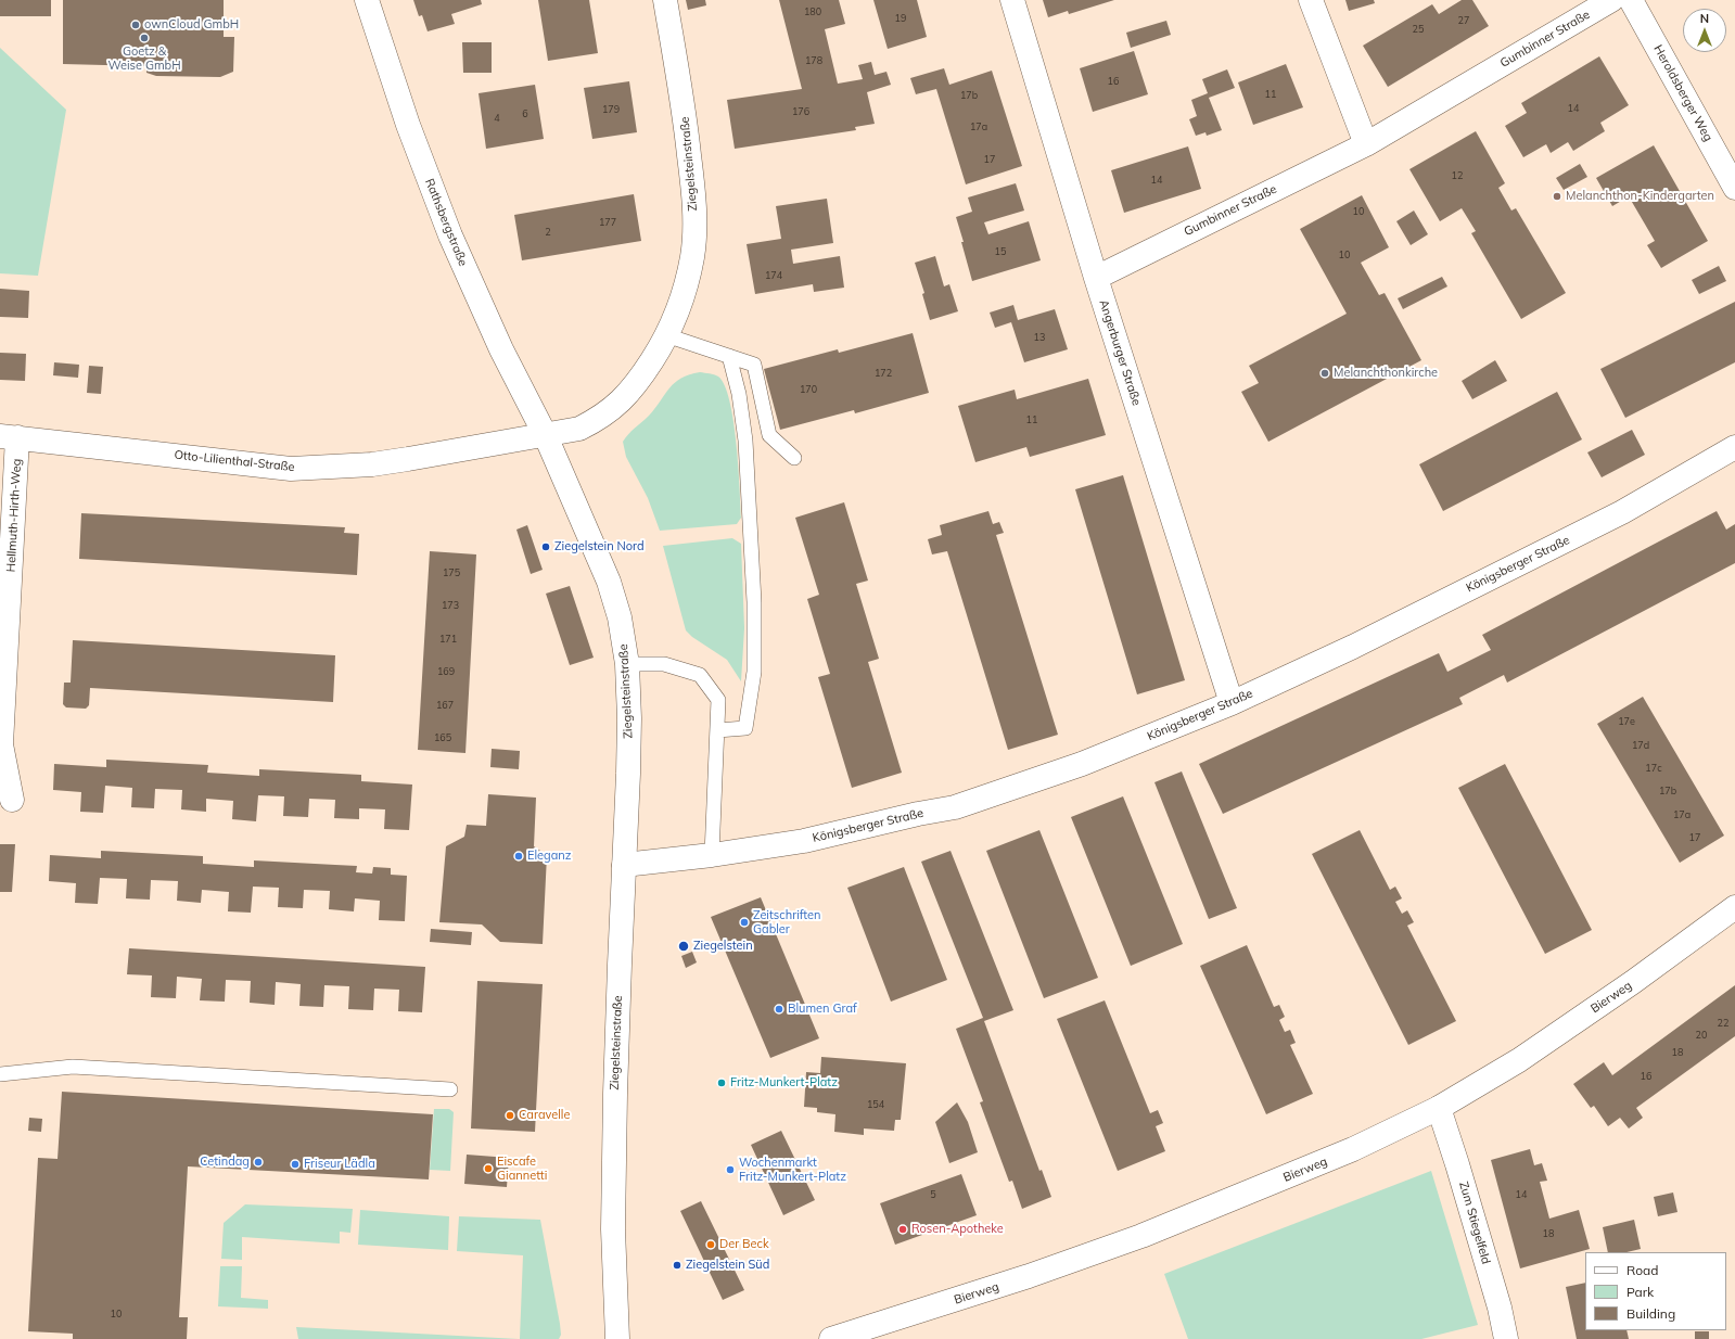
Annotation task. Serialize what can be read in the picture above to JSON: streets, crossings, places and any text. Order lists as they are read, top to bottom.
{
  "streets": {
    "street": [
      "Gumbinner Straße",
      "Heroldsberger Weg",
      "Ziegelsteinstraße",
      "Rathsbergstraße",
      "Angerburger Straße",
      "Otto-Lilienthal-Straße",
      "Hellmuth-Hirth-Weg",
      "Königsberger Straße",
      "Bierweg",
      "Zum Stiegelfeld"
    ]
  },
  "crossings": [
    ["Gumbinner Straße", "Angerburger Straße"],
    ["Ziegelsteinstraße", "Rathsbergstraße"],
    ["Ziegelsteinstraße", "Otto-Lilienthal-Straße"],
    ["Ziegelsteinstraße", "Königsberger Straße"],
    ["Rathsbergstraße", "Otto-Lilienthal-Straße"],
    ["Angerburger Straße", "Königsberger Straße"],
    ["Otto-Lilienthal-Straße", "Hellmuth-Hirth-Weg"],
    ["Bierweg", "Zum Stiegelfeld"]
  ],
  "places": [
    "ownCloud GmbH",
    "Goetz & Weise GmbH",
    "Melanchthon-Kindergarten",
    "Melanchthonkirche",
    "Ziegelstein Nord",
    "Eleganz",
    "Zeitschriften Gabler",
    "Ziegelstein",
    "Blumen Graf",
    "Fritz-Munkert-Platz",
    "Caravelle",
    "Cetindag",
    "Friseur Lädla",
    "Eiscafe Giannetti",
    "Wochenmarkt Fritz-Munkert-Platz",
    "Rosen-Apotheke",
    "Der Beck",
    "Ziegelstein Süd"
  ],
  "house_numbers": [
    "180",
    "19",
    "27",
    "25",
    "178",
    "16",
    "11",
    "17b",
    "14",
    "179",
    "176",
    "6",
    "4",
    "17a",
    "17",
    "12",
    "14",
    "10",
    "177",
    "2",
    "15",
    "10",
    "174",
    "13",
    "172",
    "170",
    "11",
    "175",
    "173",
    "171",
    "169",
    "167",
    "17e",
    "165",
    "17d",
    "17c",
    "17b",
    "17a",
    "17",
    "22",
    "20",
    "18",
    "16",
    "154",
    "5",
    "14",
    "18",
    "10"
  ],
  "legend": ["Road", "Park", "Building"],
  "north": "top"
}
